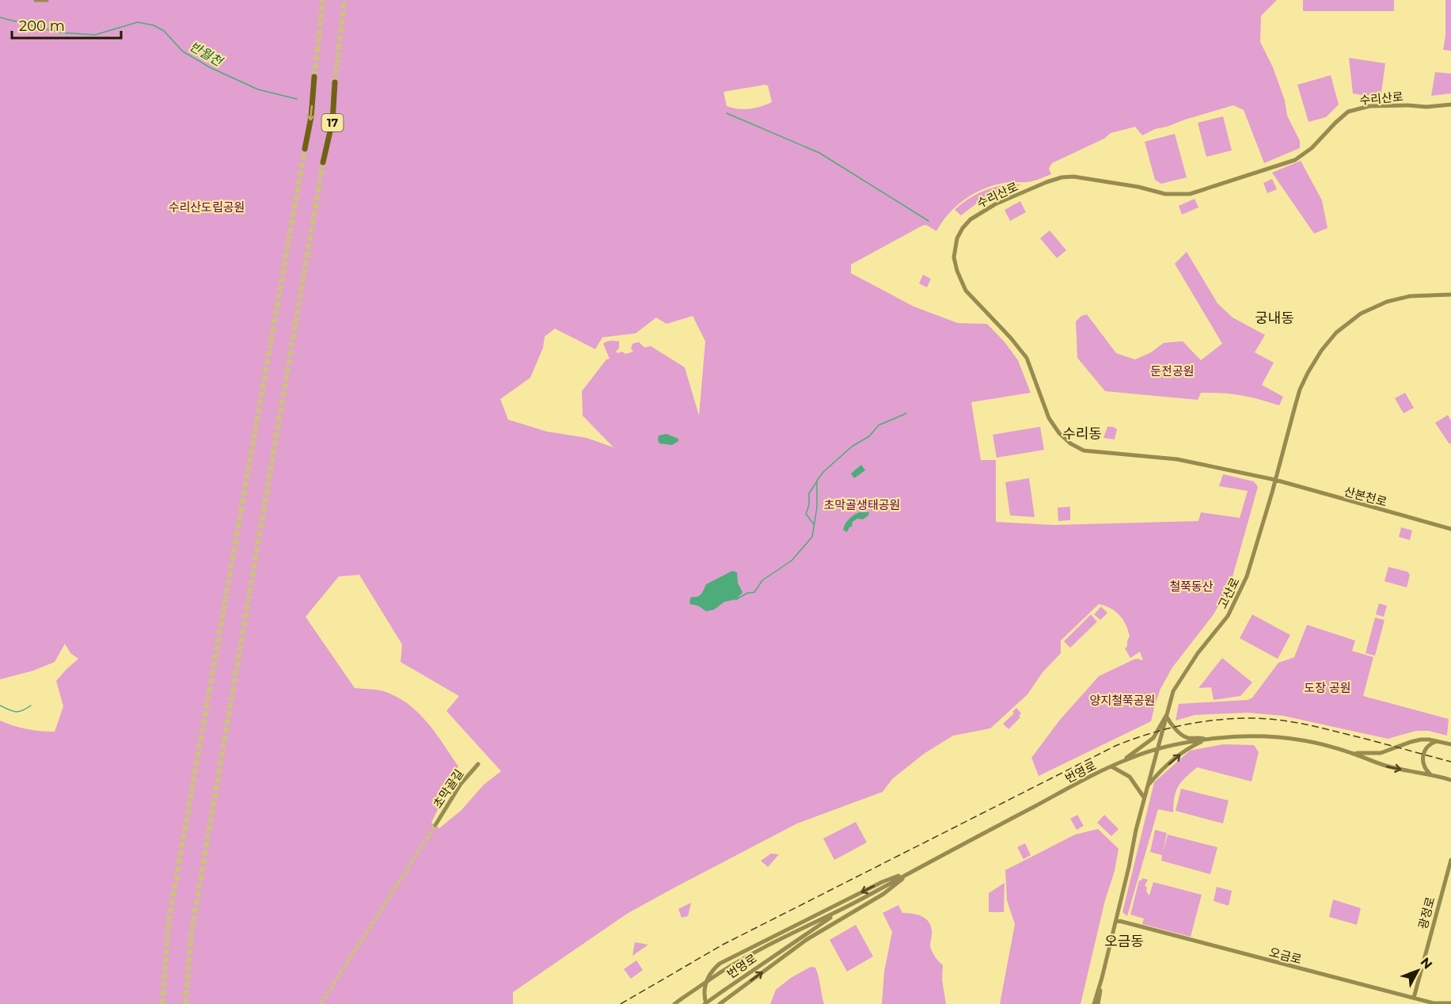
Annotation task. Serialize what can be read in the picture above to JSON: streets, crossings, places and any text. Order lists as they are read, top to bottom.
{
  "streets": {
    "highway": ["17"],
    "street": [
      "수리산로",
      "산본천로",
      "고산로",
      "번영로",
      "초막골길",
      "광정로",
      "오금로"
    ]
  },
  "crossings": [
    ["수리산로", "산본천로"],
    ["수리산로", "고산로"],
    ["산본천로", "고산로"],
    ["고산로", "번영로"],
    ["고산로", "오금로"],
    ["광정로", "오금로"]
  ],
  "districts": ["궁내동", "수리동", "오금동"],
  "water": ["반월천"],
  "parks": [
    "수리산도립공원",
    "둔전공원",
    "초막골생태공원",
    "철쭉동산",
    "도장 공원",
    "양지철쭉공원"
  ],
  "scale_bar": "200 m",
  "north": "top right"
}
